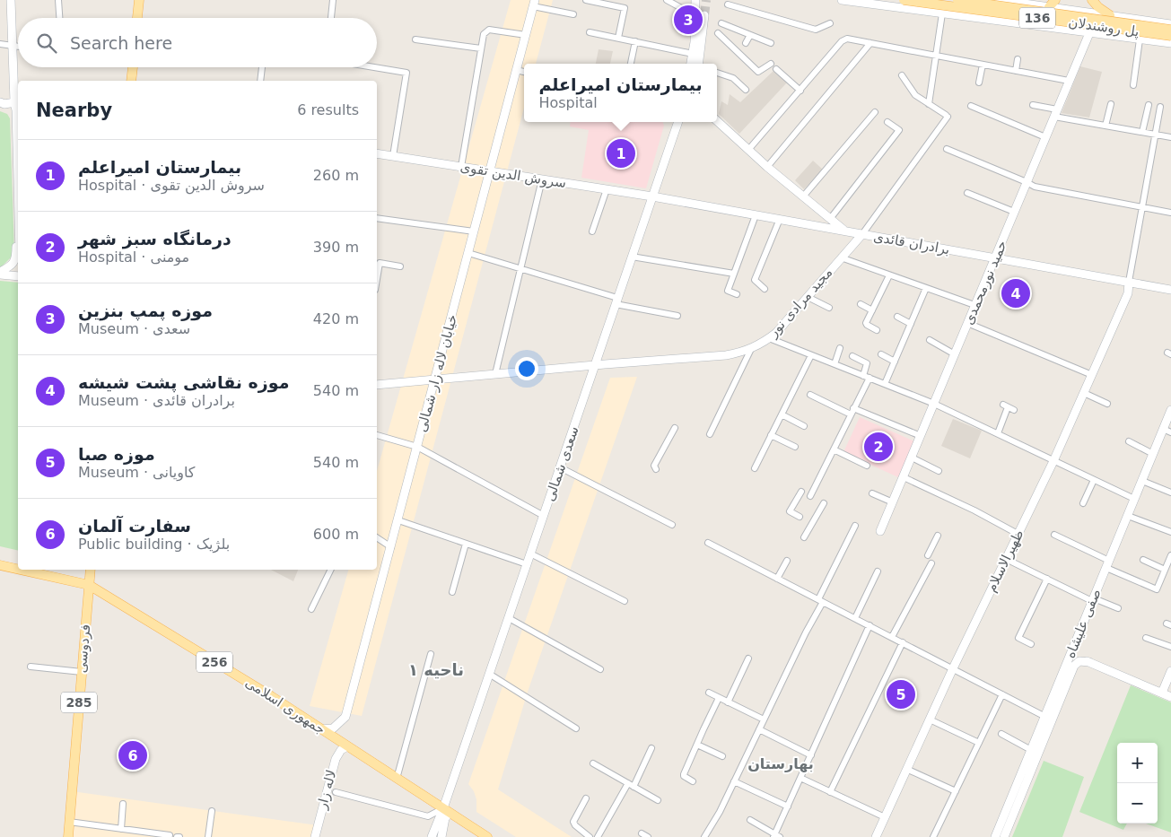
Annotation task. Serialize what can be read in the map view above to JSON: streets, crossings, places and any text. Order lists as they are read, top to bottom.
{
  "streets": {
    "main road": [
      "136",
      "پل روشندلان",
      "سروش الدین تقوی",
      "برادران قائدی",
      "حمید نورمحمدی",
      "مجید مرادی نور",
      "خیابان لاله زار شمالی",
      "سعدی شمالی",
      "ظهیرالاسلام",
      "صفی علیشاه",
      "فردوسی",
      "256",
      "285",
      "جمهوری اسلامی",
      "لاله زار"
    ]
  },
  "crossings": [
    ["سروش الدین تقوی", "برادران قائدی"],
    ["سروش الدین تقوی", "خیابان لاله زار شمالی"],
    ["سروش الدین تقوی", "سعدی شمالی"],
    ["برادران قائدی", "حمید نورمحمدی"],
    ["برادران قائدی", "مجید مرادی نور"],
    ["برادران قائدی", "سعدی شمالی"],
    ["برادران قائدی", "ظهیرالاسلام"],
    ["مجید مرادی نور", "خیابان لاله زار شمالی"],
    ["مجید مرادی نور", "سعدی شمالی"],
    ["خیابان لاله زار شمالی", "جمهوری اسلامی"],
    ["سعدی شمالی", "جمهوری اسلامی"],
    ["فردوسی", "جمهوری اسلامی"],
    ["جمهوری اسلامی", "لاله زار"]
  ],
  "districts": ["ناحیه ۱", "بهارستان"],
  "page": {
    "pins": [
      "3",
      "1",
      "4",
      "2",
      "5",
      "6"
    ],
    "search": "Search here",
    "popup": ["بیمارستان امیراعلم", "Hospital"],
    "heading": ["Nearby", "6 results"],
    "list": [
      {
        "mark": "1",
        "name": "بیمارستان امیراعلم",
        "note": "Hospital · سروش الدین تقوی",
        "value": "260 m"
      },
      {
        "mark": "2",
        "name": "درمانگاه سبز شهر",
        "note": "Hospital · مومنی",
        "value": "390 m"
      },
      {
        "mark": "3",
        "name": "موزه پمپ بنزین",
        "note": "Museum · سعدی",
        "value": "420 m"
      },
      {
        "mark": "4",
        "name": "موزه نقاشی پشت شیشه",
        "note": "Museum · برادران قائدی",
        "value": "540 m"
      },
      {
        "mark": "5",
        "name": "موزه صبا",
        "note": "Museum · کاویانی",
        "value": "540 m"
      },
      {
        "mark": "6",
        "name": "سفارت آلمان",
        "note": "Public building · بلژیک",
        "value": "600 m"
      }
    ],
    "map_buttons": ["+", "−"]
  }
}
